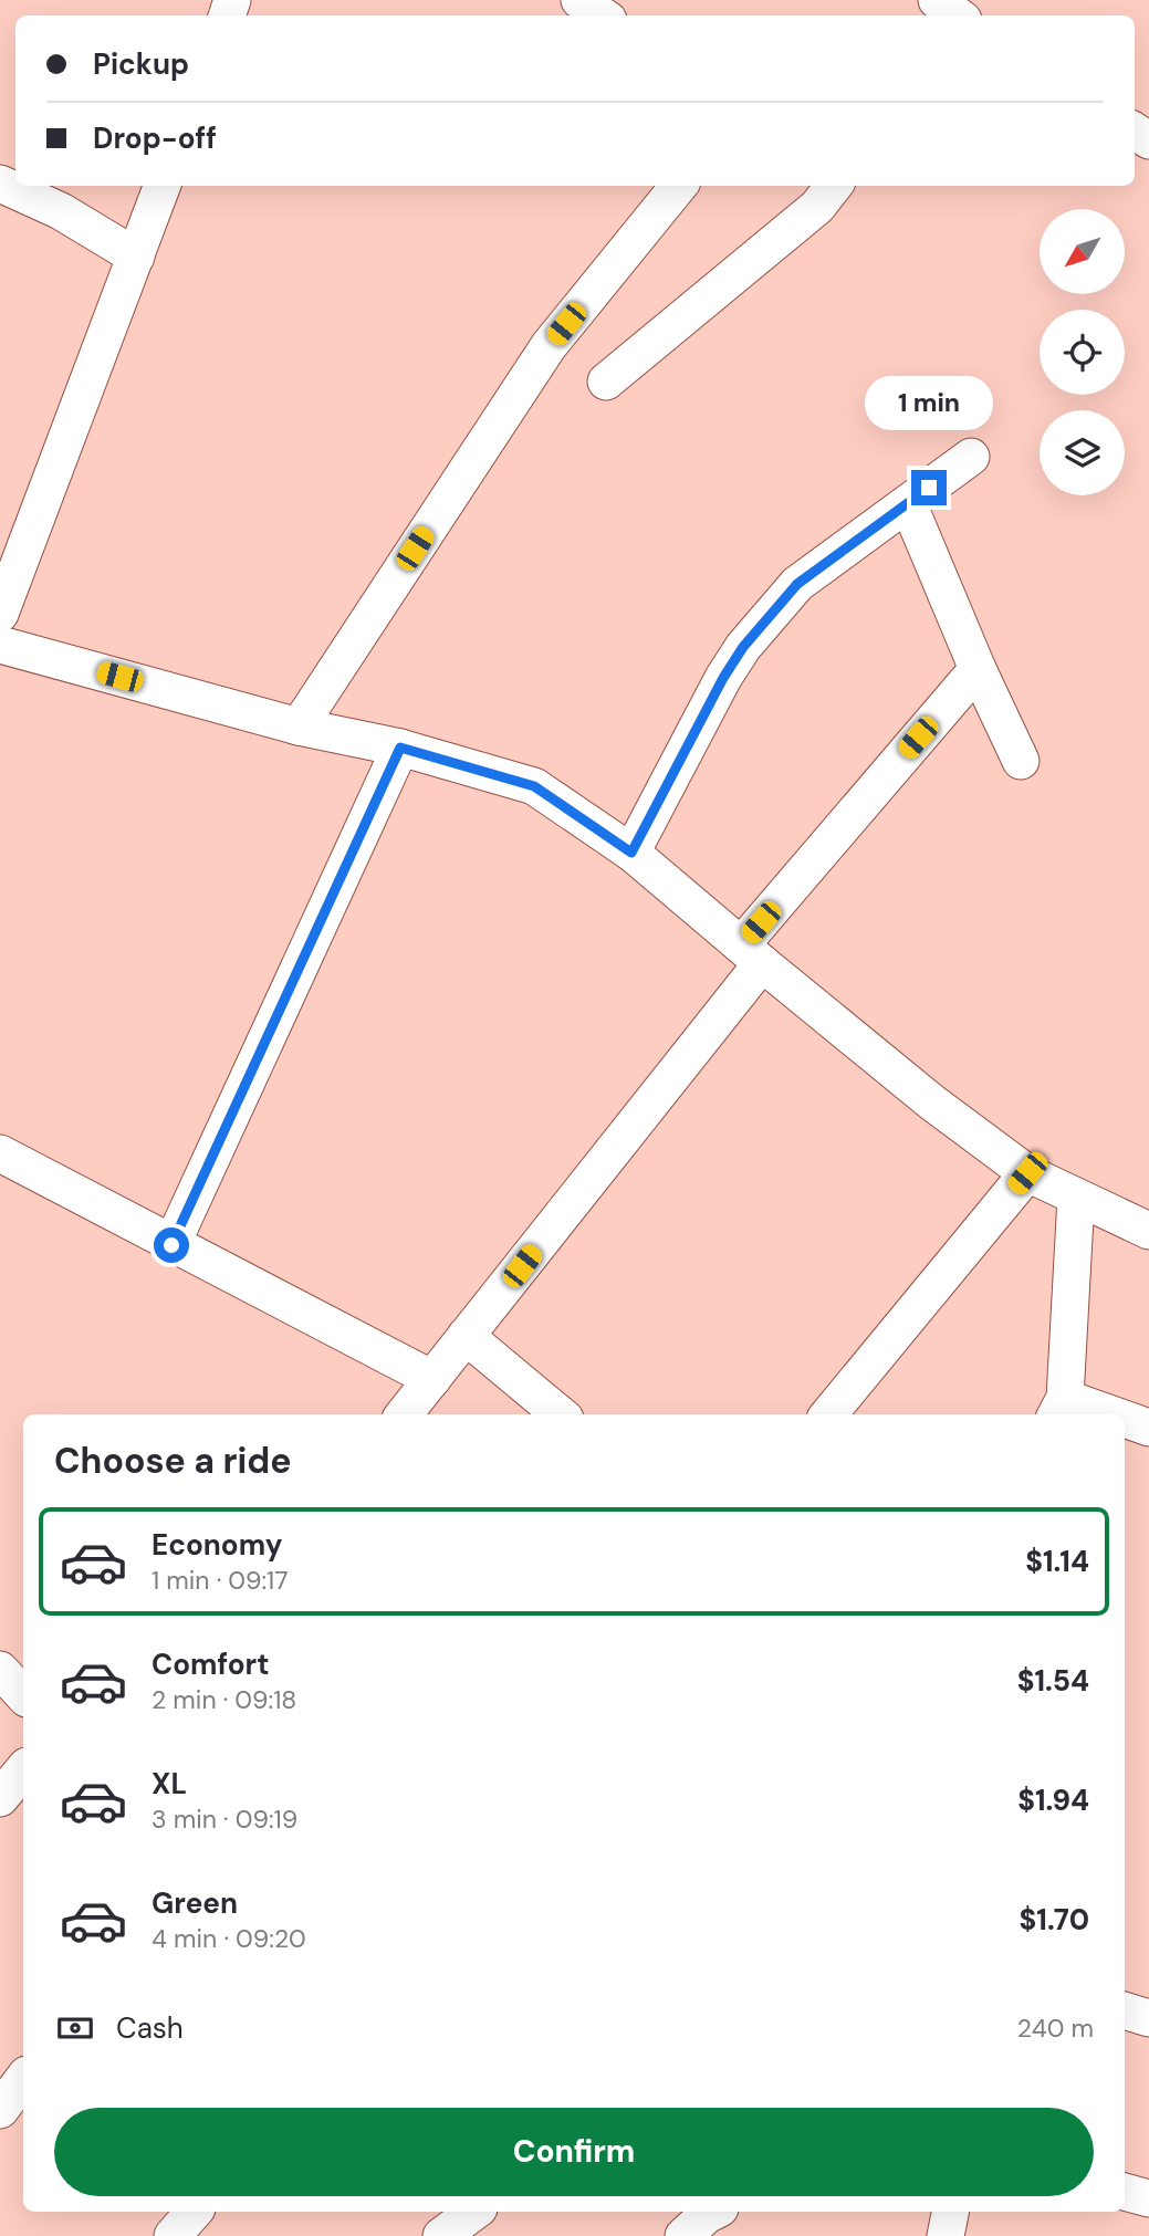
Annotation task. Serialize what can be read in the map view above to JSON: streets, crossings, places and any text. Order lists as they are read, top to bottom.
{
  "north": "bottom left",
  "page": {
    "banner": ["Pickup", "Drop-off"],
    "bubble": "1 min",
    "heading": "Choose a ride",
    "list": [
      {
        "name": "Economy",
        "note": "1 min · 09:17",
        "value": "$1.14"
      },
      {
        "name": "Comfort",
        "note": "2 min · 09:18",
        "value": "$1.54"
      },
      {
        "name": "XL",
        "note": "3 min · 09:19",
        "value": "$1.94"
      },
      {
        "name": "Green",
        "note": "4 min · 09:20",
        "value": "$1.70"
      }
    ],
    "pay": ["Cash", "240 m"],
    "buttons": "Confirm"
  }
}
